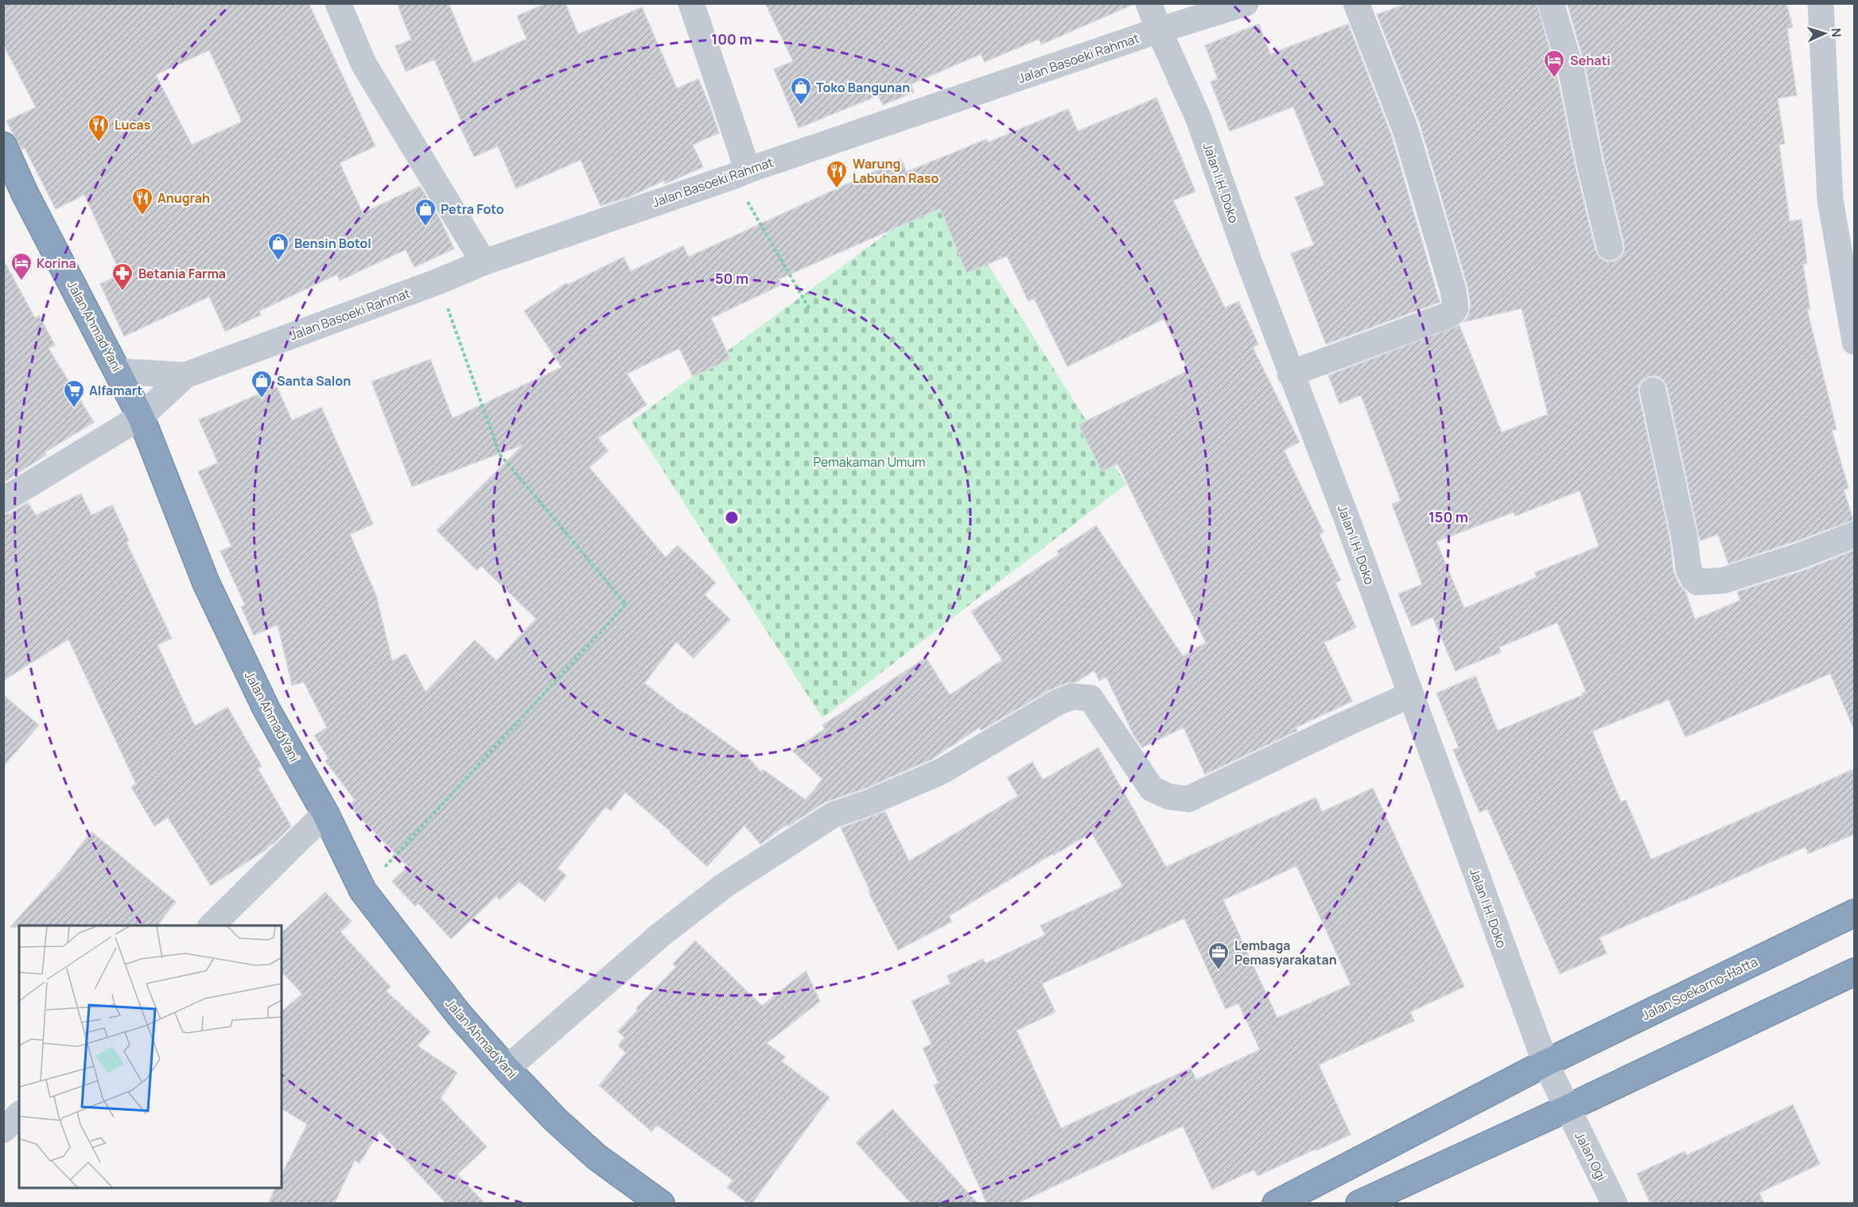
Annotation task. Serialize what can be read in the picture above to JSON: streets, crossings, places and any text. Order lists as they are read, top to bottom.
{
  "streets": {
    "highway": ["Jalan Ahmad Yani", "Jalan Soekarno-Hatta"],
    "street": ["Jalan Basoeki Rahmat", "Jalan I.H. Doko", "Jalan Ogi"]
  },
  "crossings": [
    ["Jalan Basoeki Rahmat", "Jalan I.H. Doko"],
    ["Jalan I.H. Doko", "Jalan Soekarno-Hatta"]
  ],
  "parks": ["Pemakaman Umum"],
  "places": {
    "hotel": ["Sehati", "Korina"],
    "shop": [
      "Toko Bangunan",
      "Petra Foto",
      "Bensin Botol",
      "Santa Salon"
    ],
    "restaurant": ["Lucas", "Warung Labuhan Raso", "Anugrah"],
    "pharmacy": ["Betania Farma"],
    "supermarket": ["Alfamart"],
    "office": ["Lembaga Pemasyarakatan"]
  },
  "north": "right",
  "rings": ["100 m", "50 m", "150 m"]
}
